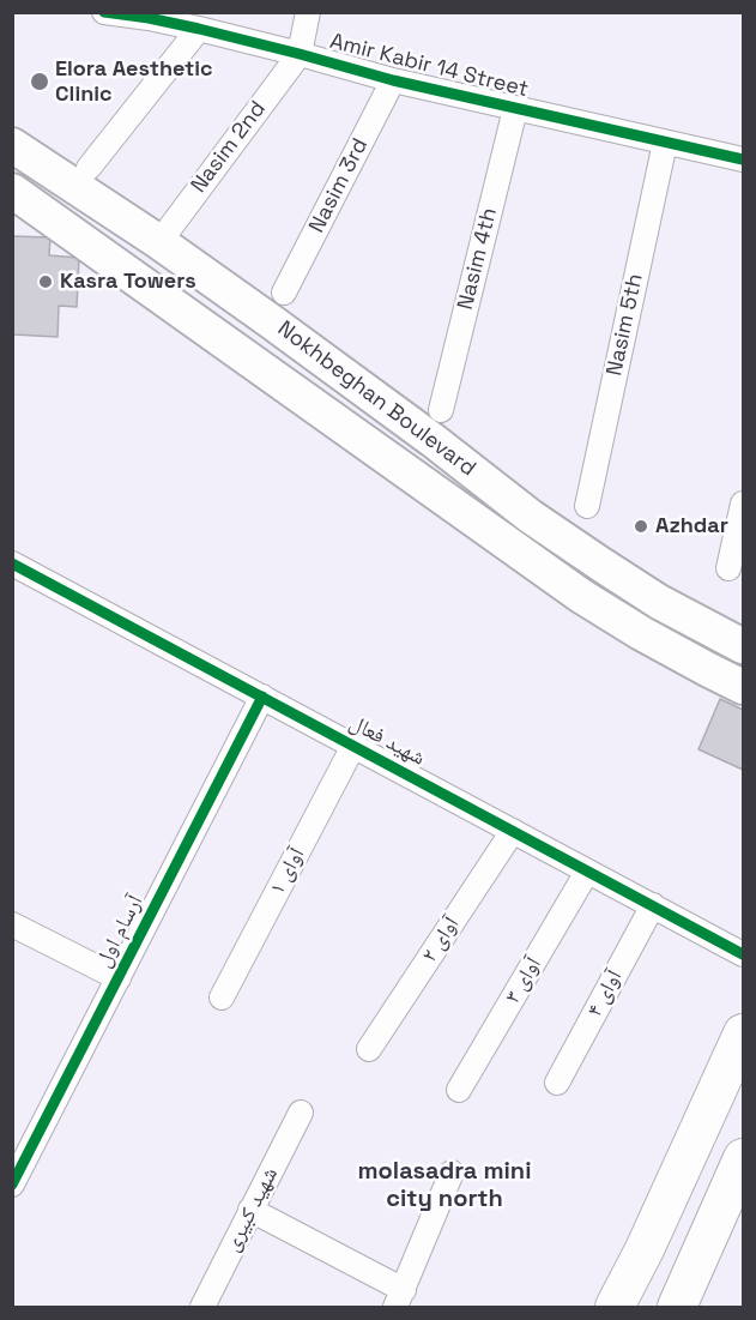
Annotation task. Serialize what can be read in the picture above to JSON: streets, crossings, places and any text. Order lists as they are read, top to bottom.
{
  "streets": {
    "main road": ["Nokhbeghan Boulevard"],
    "street": [
      "Amir Kabir 14 Street",
      "Nasim 2nd",
      "Nasim 3rd",
      "Nasim 4th",
      "Nasim 5th",
      "شهید فعال",
      "آوای ۱",
      "آرسام اول",
      "آوای ۲",
      "آوای ۳",
      "آوای ۴",
      "شهید کبیری"
    ]
  },
  "crossings": [
    ["Amir Kabir 14 Street", "Nasim 2nd"],
    ["Amir Kabir 14 Street", "Nasim 3rd"],
    ["Amir Kabir 14 Street", "Nasim 4th"],
    ["Amir Kabir 14 Street", "Nasim 5th"],
    ["Nasim 2nd", "Nokhbeghan Boulevard"],
    ["شهید فعال", "آوای ۱"],
    ["شهید فعال", "آرسام اول"],
    ["شهید فعال", "آوای ۲"],
    ["شهید فعال", "آوای ۳"],
    ["شهید فعال", "آوای ۴"]
  ],
  "districts": ["molasadra mini city north"],
  "places": ["Elora Aesthetic Clinic", "Kasra Towers", "Azhdar"]
}
